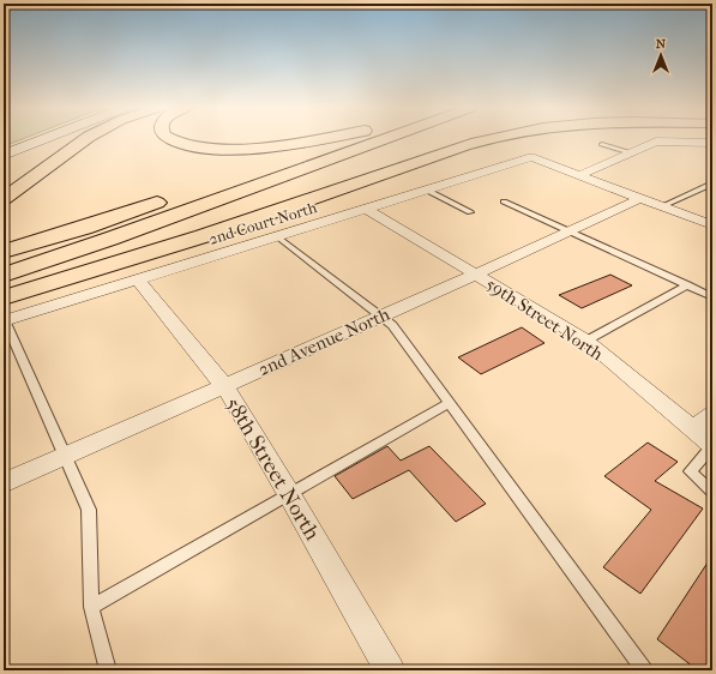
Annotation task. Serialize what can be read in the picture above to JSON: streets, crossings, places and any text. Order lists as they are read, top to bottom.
{
  "streets": {
    "street": [
      "2nd Court North",
      "59th Street North",
      "2nd Avenue North",
      "58th Street North"
    ]
  },
  "crossings": [
    ["2nd Court North", "59th Street North"],
    ["2nd Court North", "58th Street North"],
    ["59th Street North", "2nd Avenue North"],
    ["2nd Avenue North", "58th Street North"]
  ],
  "north": "top"
}
